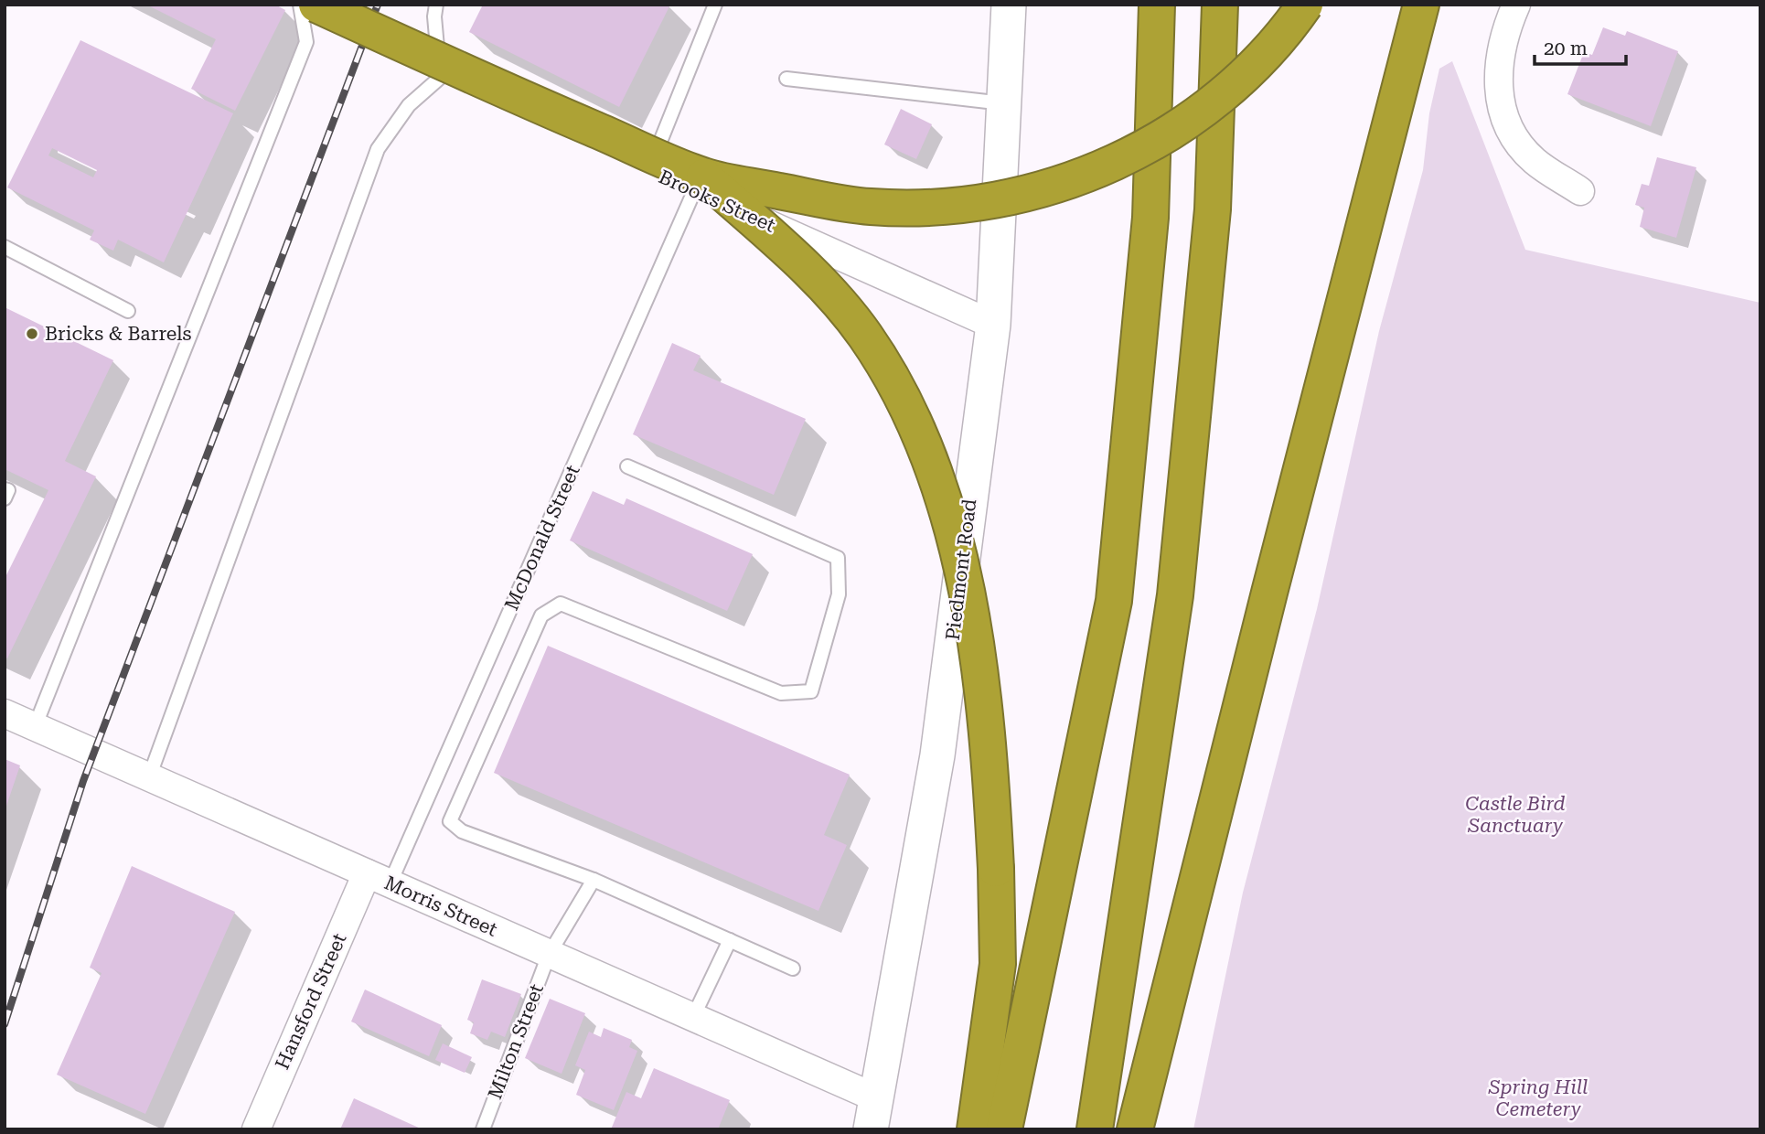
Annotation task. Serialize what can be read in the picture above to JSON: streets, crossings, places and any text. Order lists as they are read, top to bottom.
{
  "streets": {
    "street": [
      "Brooks Street",
      "Piedmont Road",
      "Morris Street",
      "Hansford Street"
    ],
    "lane": ["McDonald Street", "Milton Street"]
  },
  "crossings": [
    ["Brooks Street", "McDonald Street"],
    ["Brooks Street", "Piedmont Road"],
    ["McDonald Street", "Morris Street"],
    ["McDonald Street", "Hansford Street"],
    ["Piedmont Road", "Morris Street"],
    ["Morris Street", "Hansford Street"],
    ["Morris Street", "Milton Street"]
  ],
  "parks": ["Castle Bird Sanctuary", "Spring Hill Cemetery"],
  "places": ["Bricks & Barrels"],
  "scale_bar": "20 m"
}
